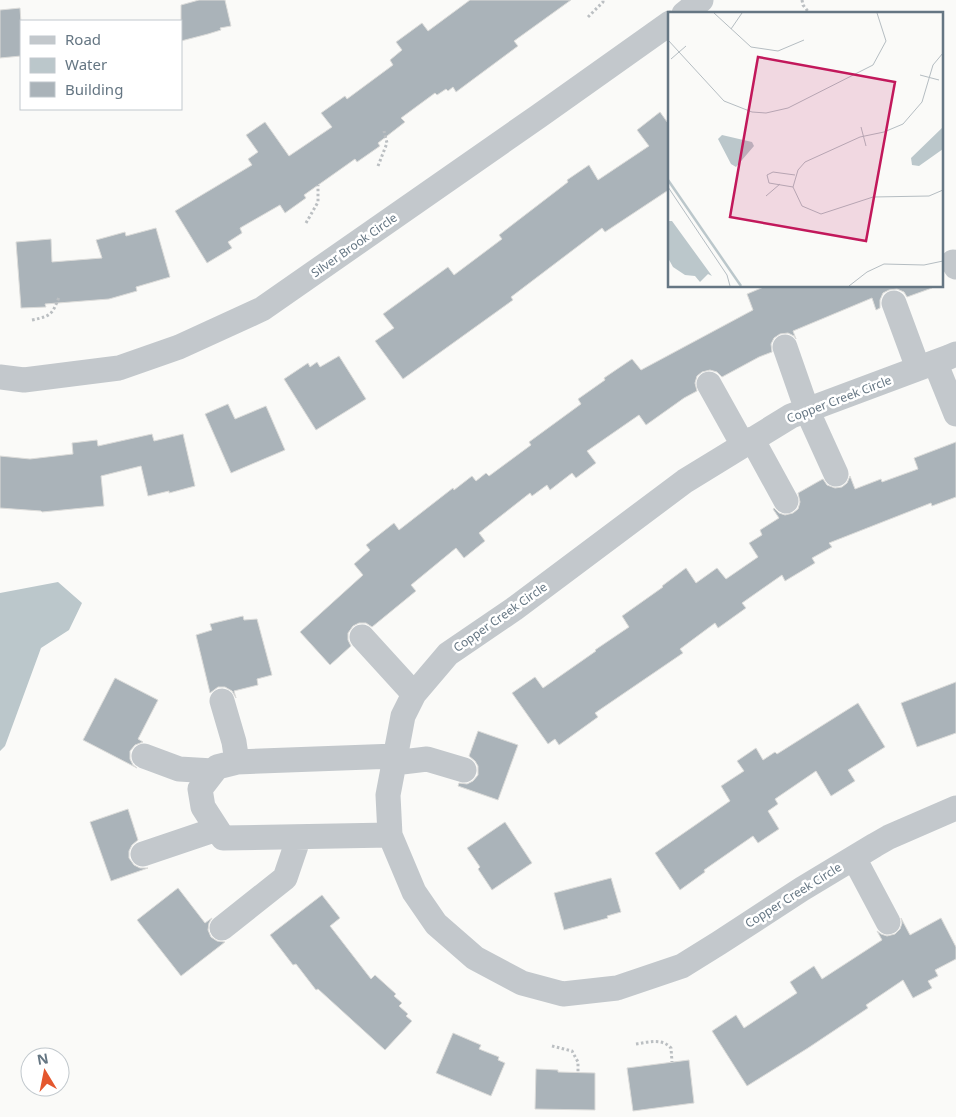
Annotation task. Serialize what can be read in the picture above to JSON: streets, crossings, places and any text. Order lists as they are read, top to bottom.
{
  "streets": {
    "street": ["Silver Brook Circle", "Copper Creek Circle"]
  },
  "legend": ["Road", "Water", "Building"],
  "north": "top"
}
